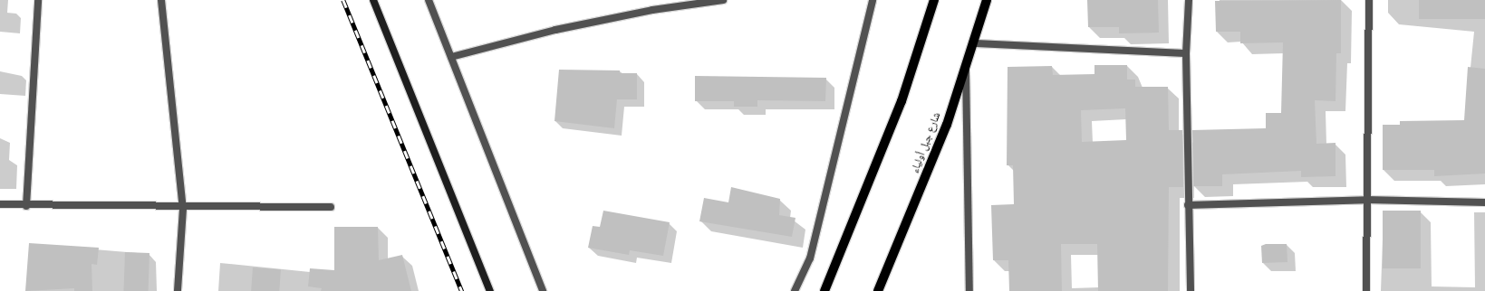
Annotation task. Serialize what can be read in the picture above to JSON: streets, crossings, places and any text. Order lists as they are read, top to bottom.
{
  "streets": {
    "main road": ["شارع جبل أولياء"]
  }
}
